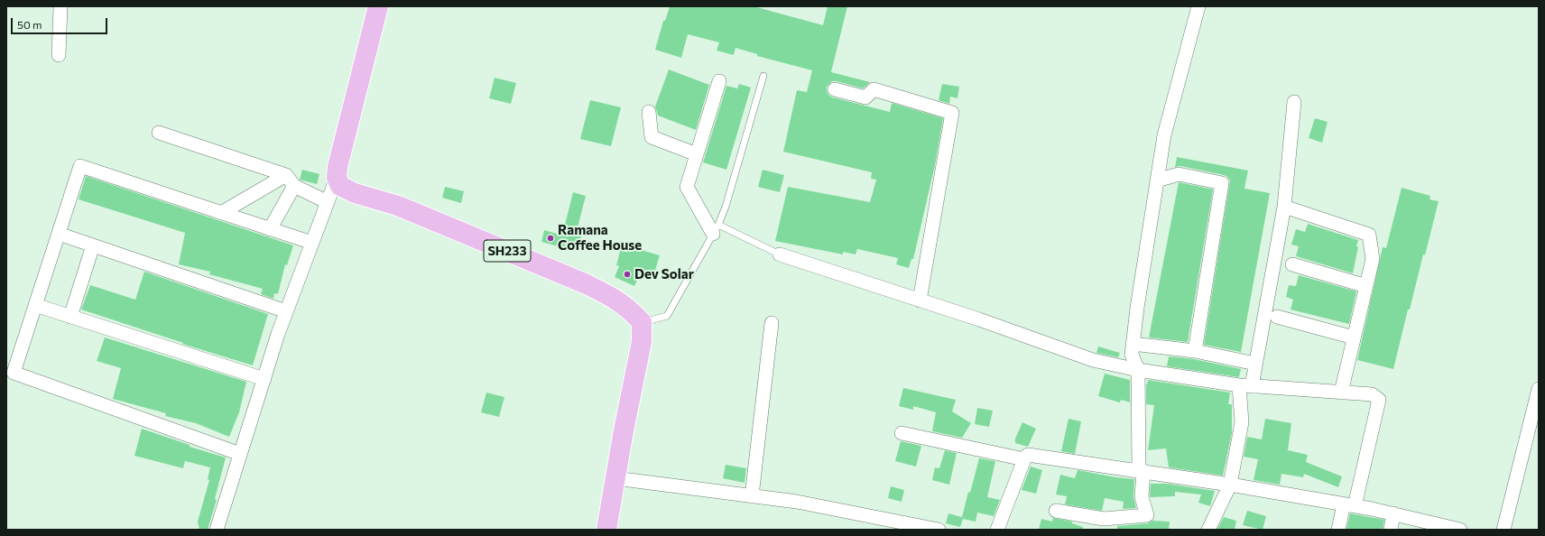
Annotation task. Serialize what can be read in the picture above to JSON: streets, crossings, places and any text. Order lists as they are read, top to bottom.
{
  "streets": {
    "main road": ["SH233"]
  },
  "places": ["Ramana Coffee House", "Dev Solar"],
  "scale_bar": "50 m"
}
